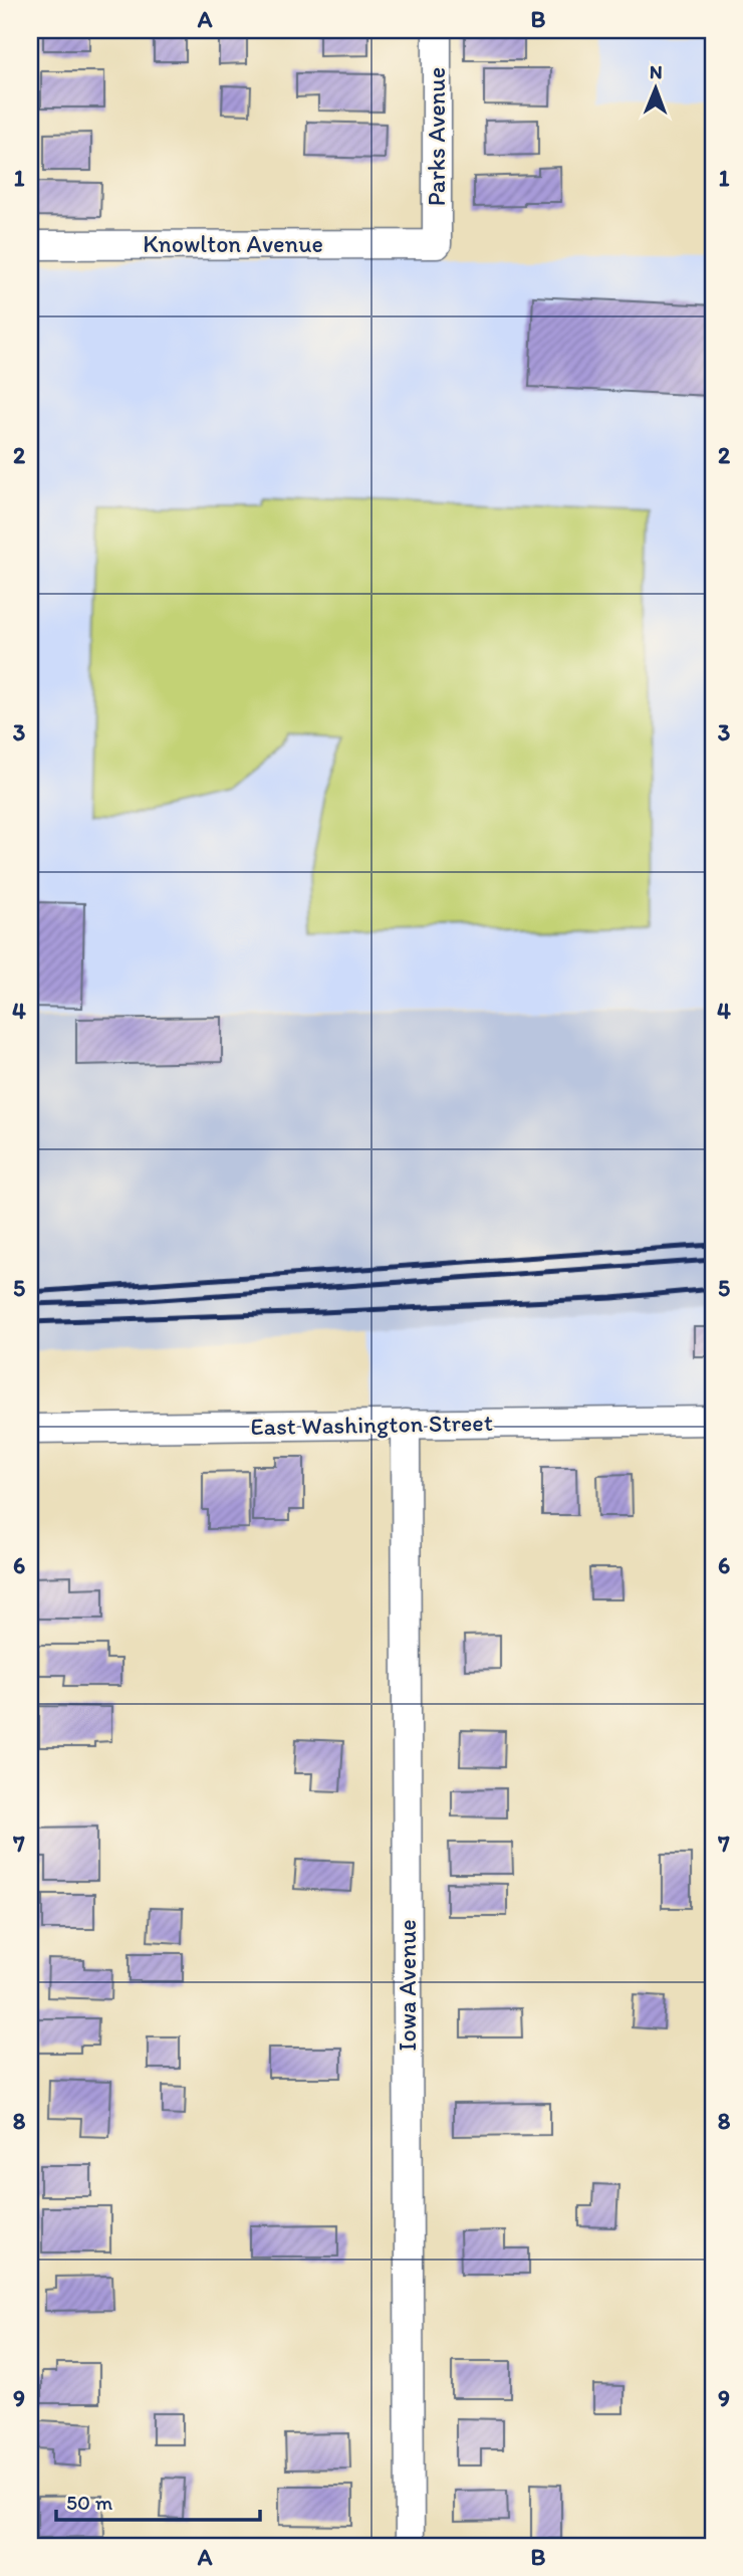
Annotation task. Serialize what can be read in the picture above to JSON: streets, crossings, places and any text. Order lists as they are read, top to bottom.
{
  "streets": {
    "street": [
      "Parks Avenue",
      "Knowlton Avenue",
      "East Washington Street",
      "Iowa Avenue"
    ]
  },
  "crossings": [
    ["Parks Avenue", "Knowlton Avenue"],
    ["East Washington Street", "Iowa Avenue"]
  ],
  "scale_bar": "50 m",
  "north": "top",
  "grid": {
    "columns": ["A", "B"],
    "rows": [
      "1",
      "2",
      "3",
      "4",
      "5",
      "6",
      "7",
      "8",
      "9"
    ]
  }
}
